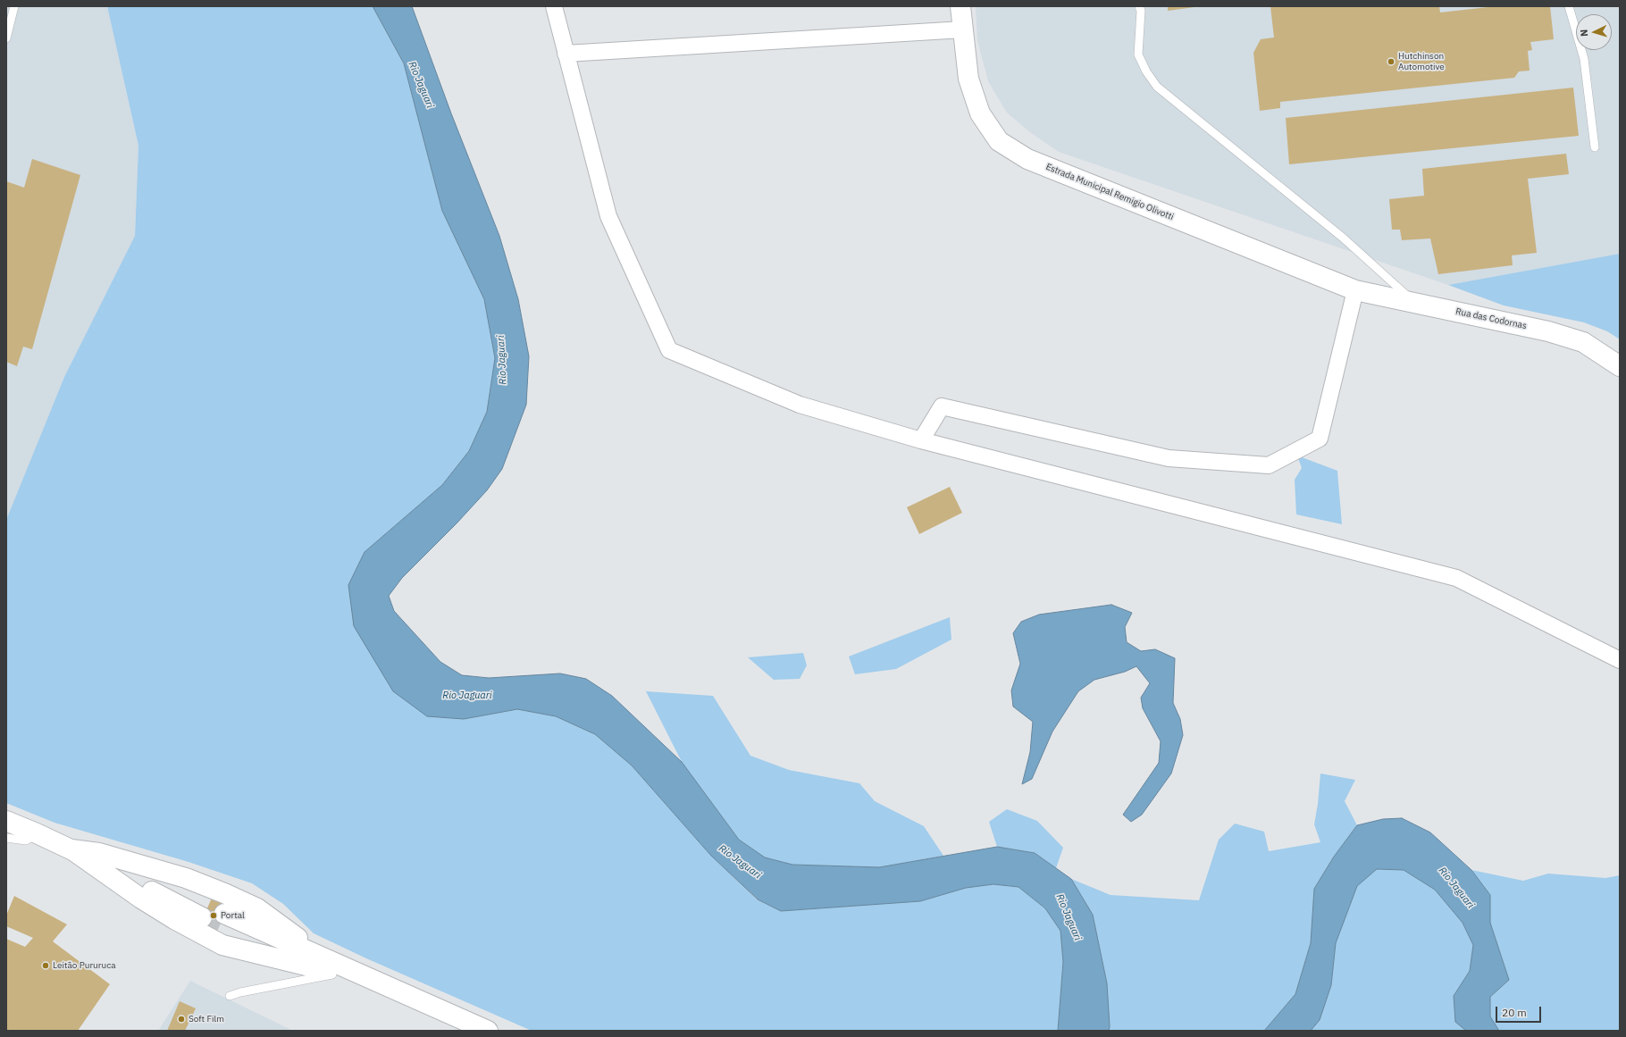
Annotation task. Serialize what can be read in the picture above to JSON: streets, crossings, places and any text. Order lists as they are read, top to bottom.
{
  "streets": {
    "main road": ["Estrada Municipal Remigio Olivotti", "Rua das Codornas"]
  },
  "crossings": [
    ["Estrada Municipal Remigio Olivotti", "Rua das Codornas"]
  ],
  "water": ["Rio Jaguari"],
  "places": [
    "Hutchinson Automotive",
    "Portal",
    "Leitão Pururuca",
    "Soft Film"
  ],
  "scale_bar": "20 m",
  "north": "left"
}
